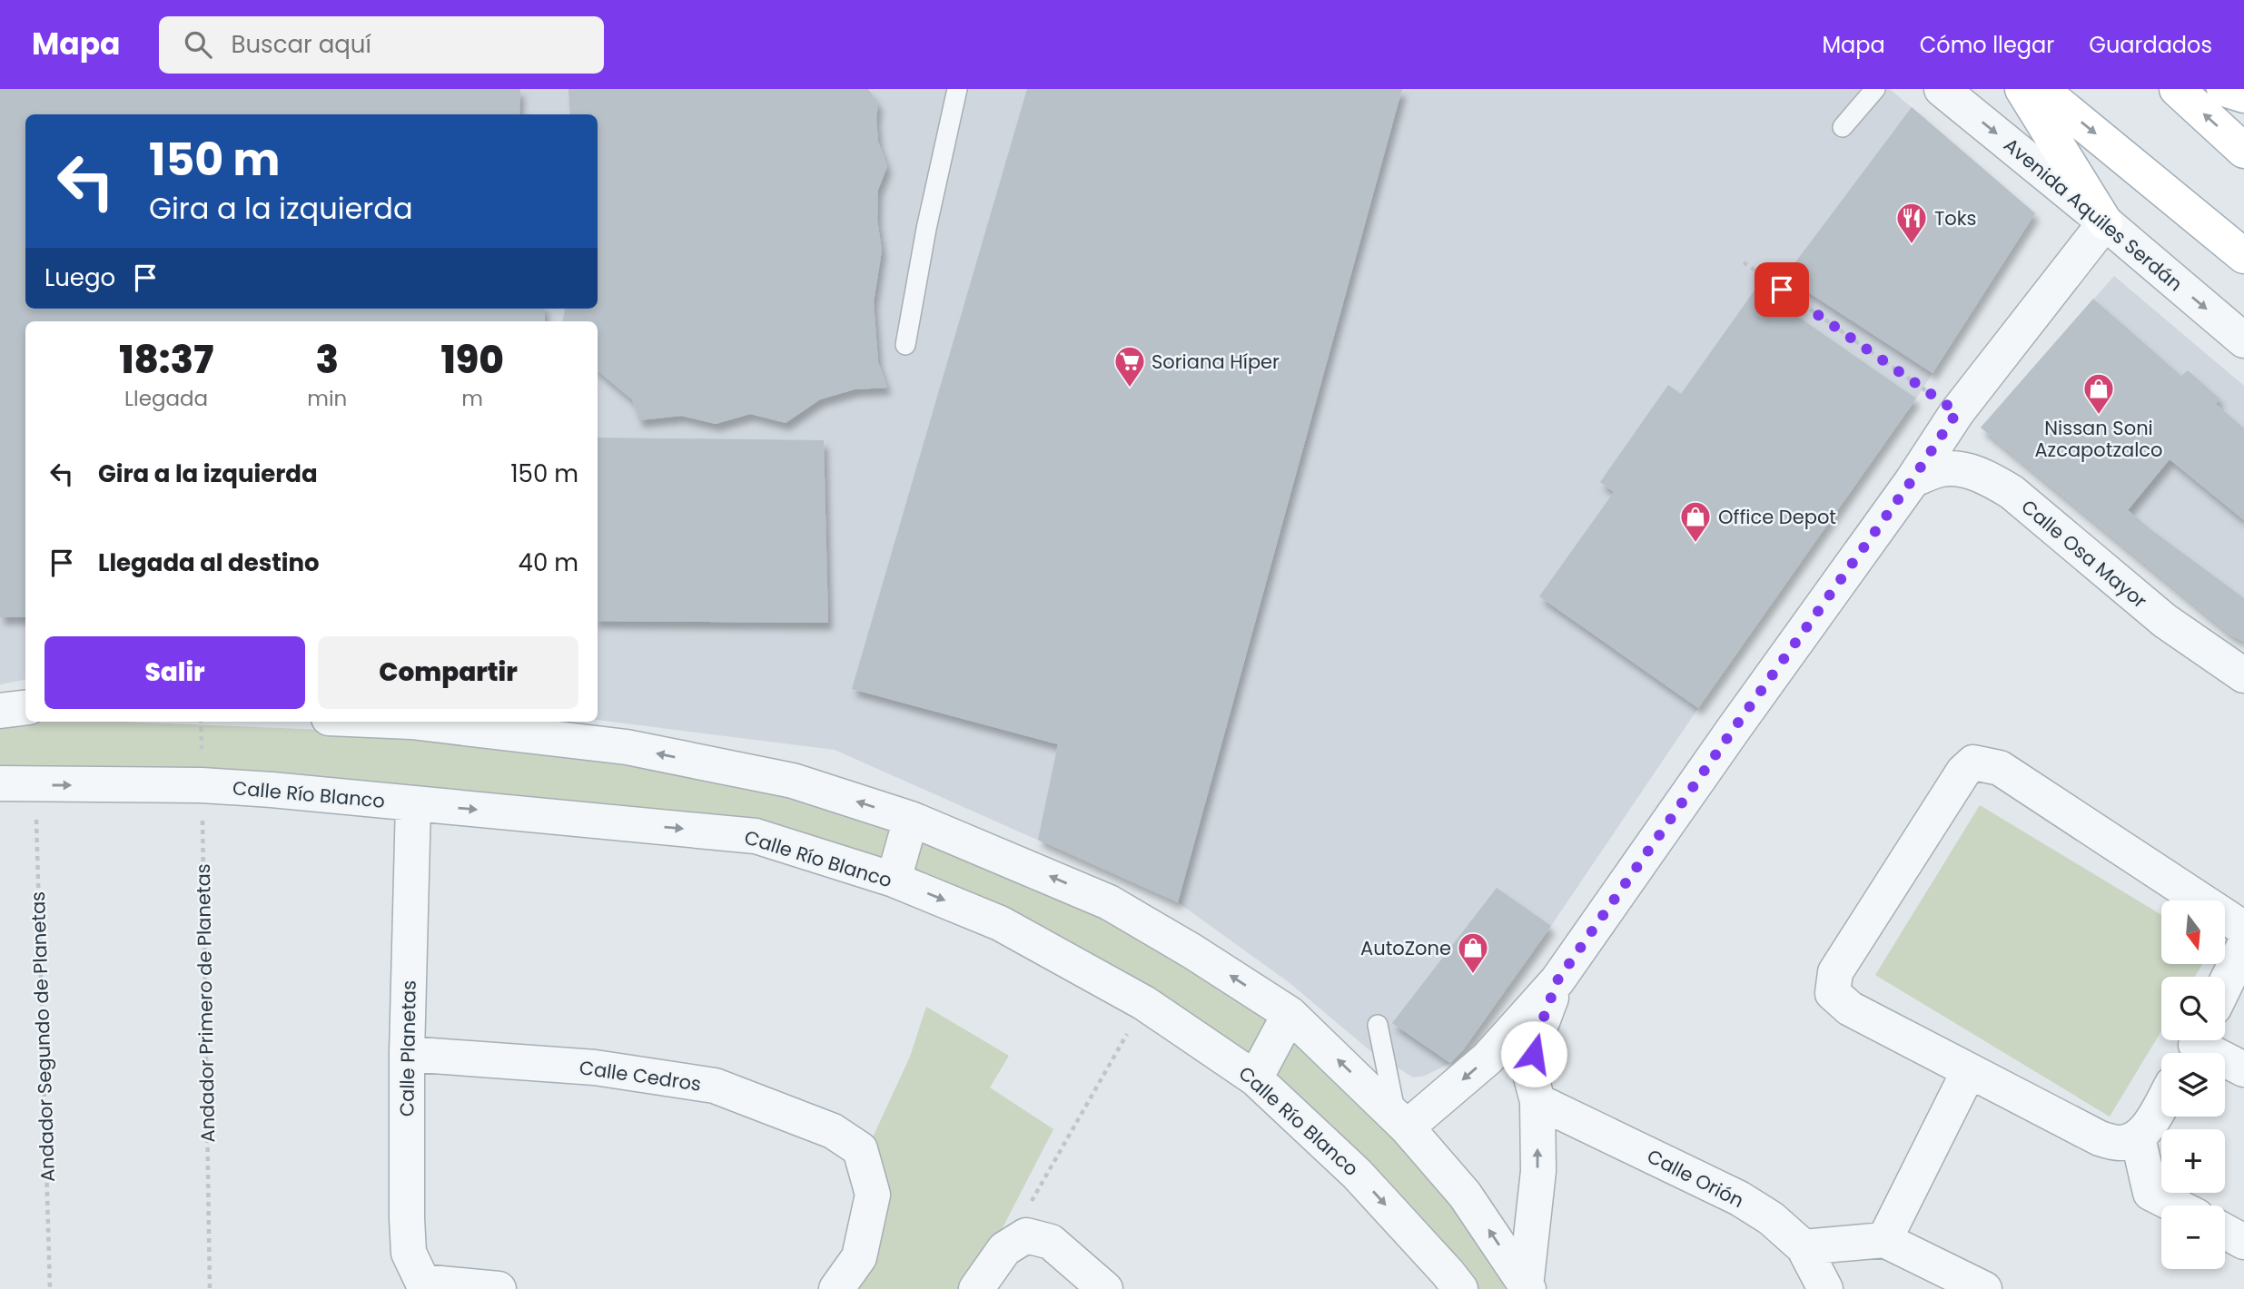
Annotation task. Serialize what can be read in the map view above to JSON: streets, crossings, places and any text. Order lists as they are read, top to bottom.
{
  "streets": {
    "street": [
      "Avenida Aquiles Serdán",
      "Calle Osa Mayor",
      "Calle Río Blanco",
      "Calle Planetas",
      "Calle Cedros",
      "Calle Orión"
    ],
    "path": ["Andador Primero de Planetas", "Andador Segundo de Planetas"]
  },
  "crossings": [
    ["Calle Río Blanco", "Andador Primero de Planetas"],
    ["Calle Río Blanco", "Andador Segundo de Planetas"],
    ["Calle Río Blanco", "Calle Planetas"],
    ["Calle Planetas", "Calle Cedros"]
  ],
  "one_way": ["Avenida Aquiles Serdán"],
  "places": {
    "restaurant": ["Toks"],
    "supermarket": ["Soriana Híper"],
    "shop": ["Nissan Soni Azcapotzalco", "Office Depot", "AutoZone"]
  },
  "north": "bottom",
  "page": {
    "header": "Mapa",
    "search": "Buscar aquí",
    "nav": ["Mapa", "Cómo llegar", "Guardados"],
    "turn": ["150 m", "Gira a la izquierda"],
    "then": "Luego",
    "eta": [
      "18:37",
      "Llegada",
      "3",
      "min",
      "190",
      "m"
    ],
    "list": [
      {
        "name": "Gira a la izquierda",
        "value": "150 m"
      },
      {
        "name": "Llegada al destino",
        "value": "40 m"
      }
    ],
    "buttons": ["Salir", "Compartir"],
    "map_buttons": ["+", "−"]
  }
}
